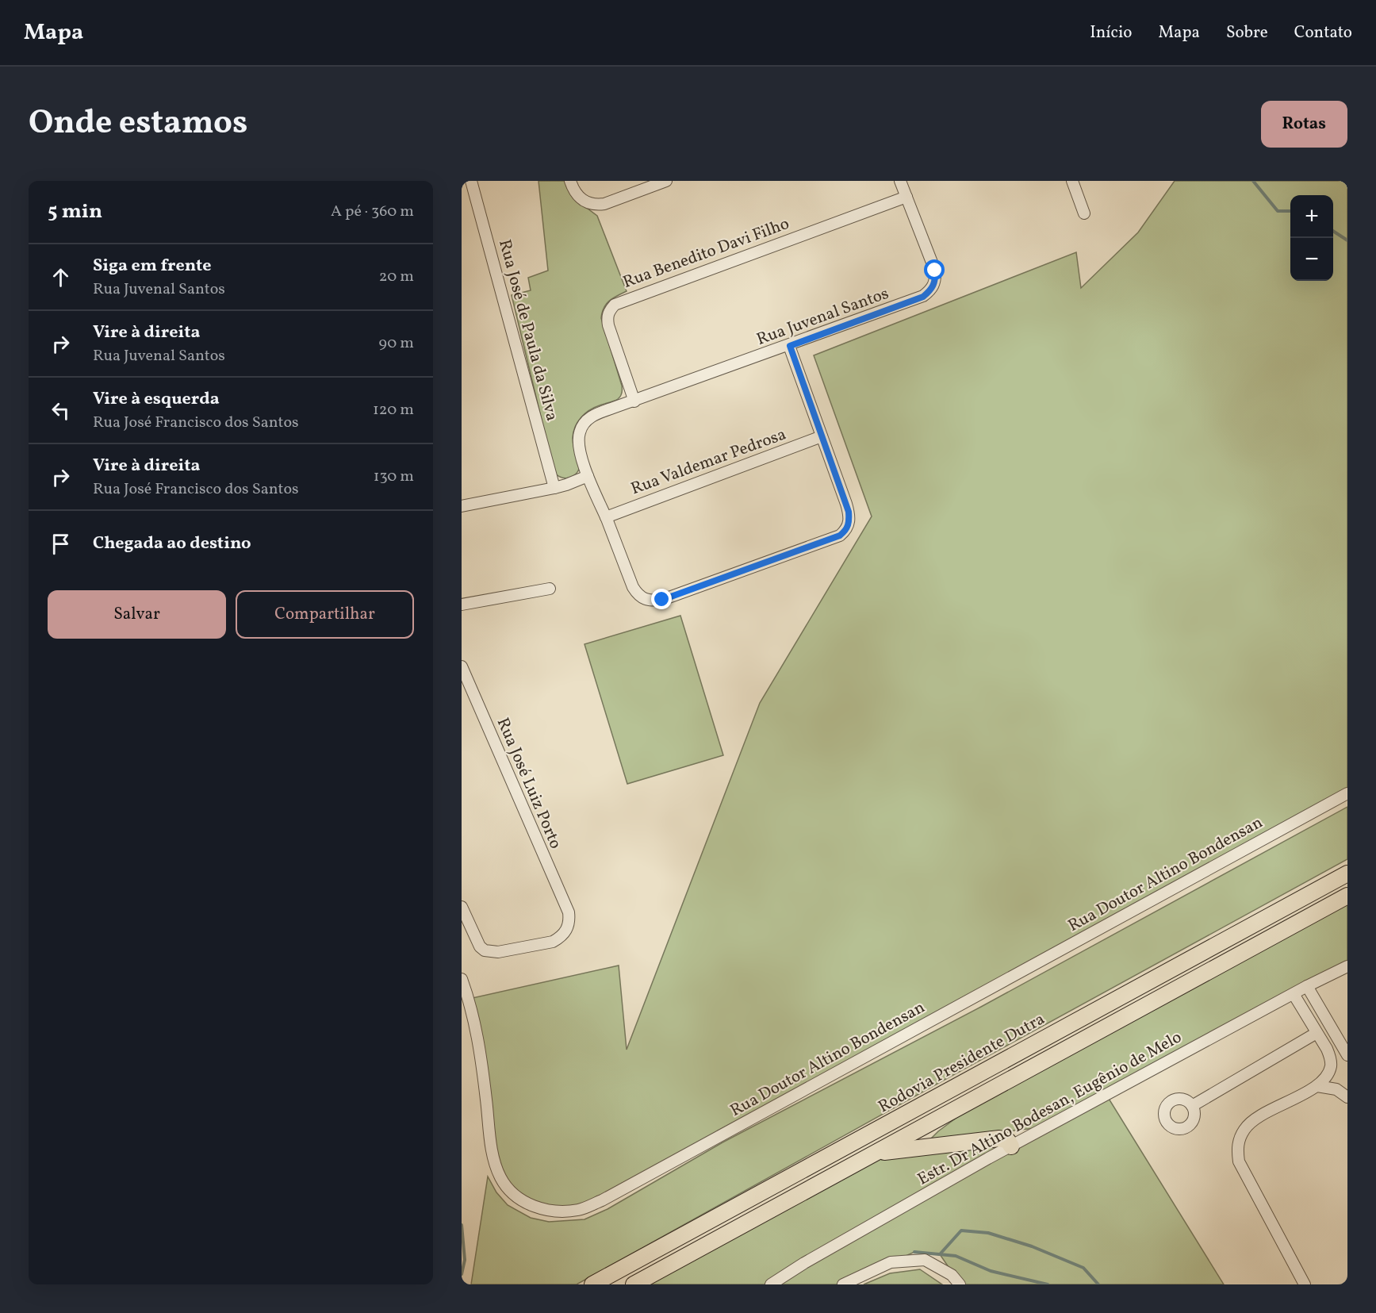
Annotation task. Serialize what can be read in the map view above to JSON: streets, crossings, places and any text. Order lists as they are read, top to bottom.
{
  "streets": {
    "highway": ["Rodovia Presidente Dutra"],
    "street": [
      "Rua Benedito Davi Filho",
      "Rua Juvenal Santos",
      "Rua José de Paula da Silva",
      "Rua Valdemar Pedrosa",
      "Rua José Luiz Porto",
      "Rua Doutor Altino Bondensan",
      "Estr. Dr Altino Bodesan, Eugênio de Melo"
    ]
  },
  "crossings": [
    ["Rua Benedito Davi Filho", "Rua Juvenal Santos"],
    ["Rua Juvenal Santos", "Rua Valdemar Pedrosa"]
  ],
  "page": {
    "header": "Mapa",
    "nav": [
      "Início",
      "Mapa",
      "Sobre",
      "Contato"
    ],
    "title": "Onde estamos",
    "buttons": [
      "Rotas",
      ["Salvar", "Compartilhar"]
    ],
    "heading": ["5 min", "A pé · 360 m"],
    "map_buttons": ["+", "−"],
    "list": [
      ["Siga em frente", "Rua Juvenal Santos", "20 m"],
      ["Vire à direita", "Rua Juvenal Santos", "90 m"],
      ["Vire à esquerda", "Rua José Francisco dos Santos", "120 m"],
      ["Vire à direita", "Rua José Francisco dos Santos", "130 m"],
      "Chegada ao destino"
    ]
  }
}
